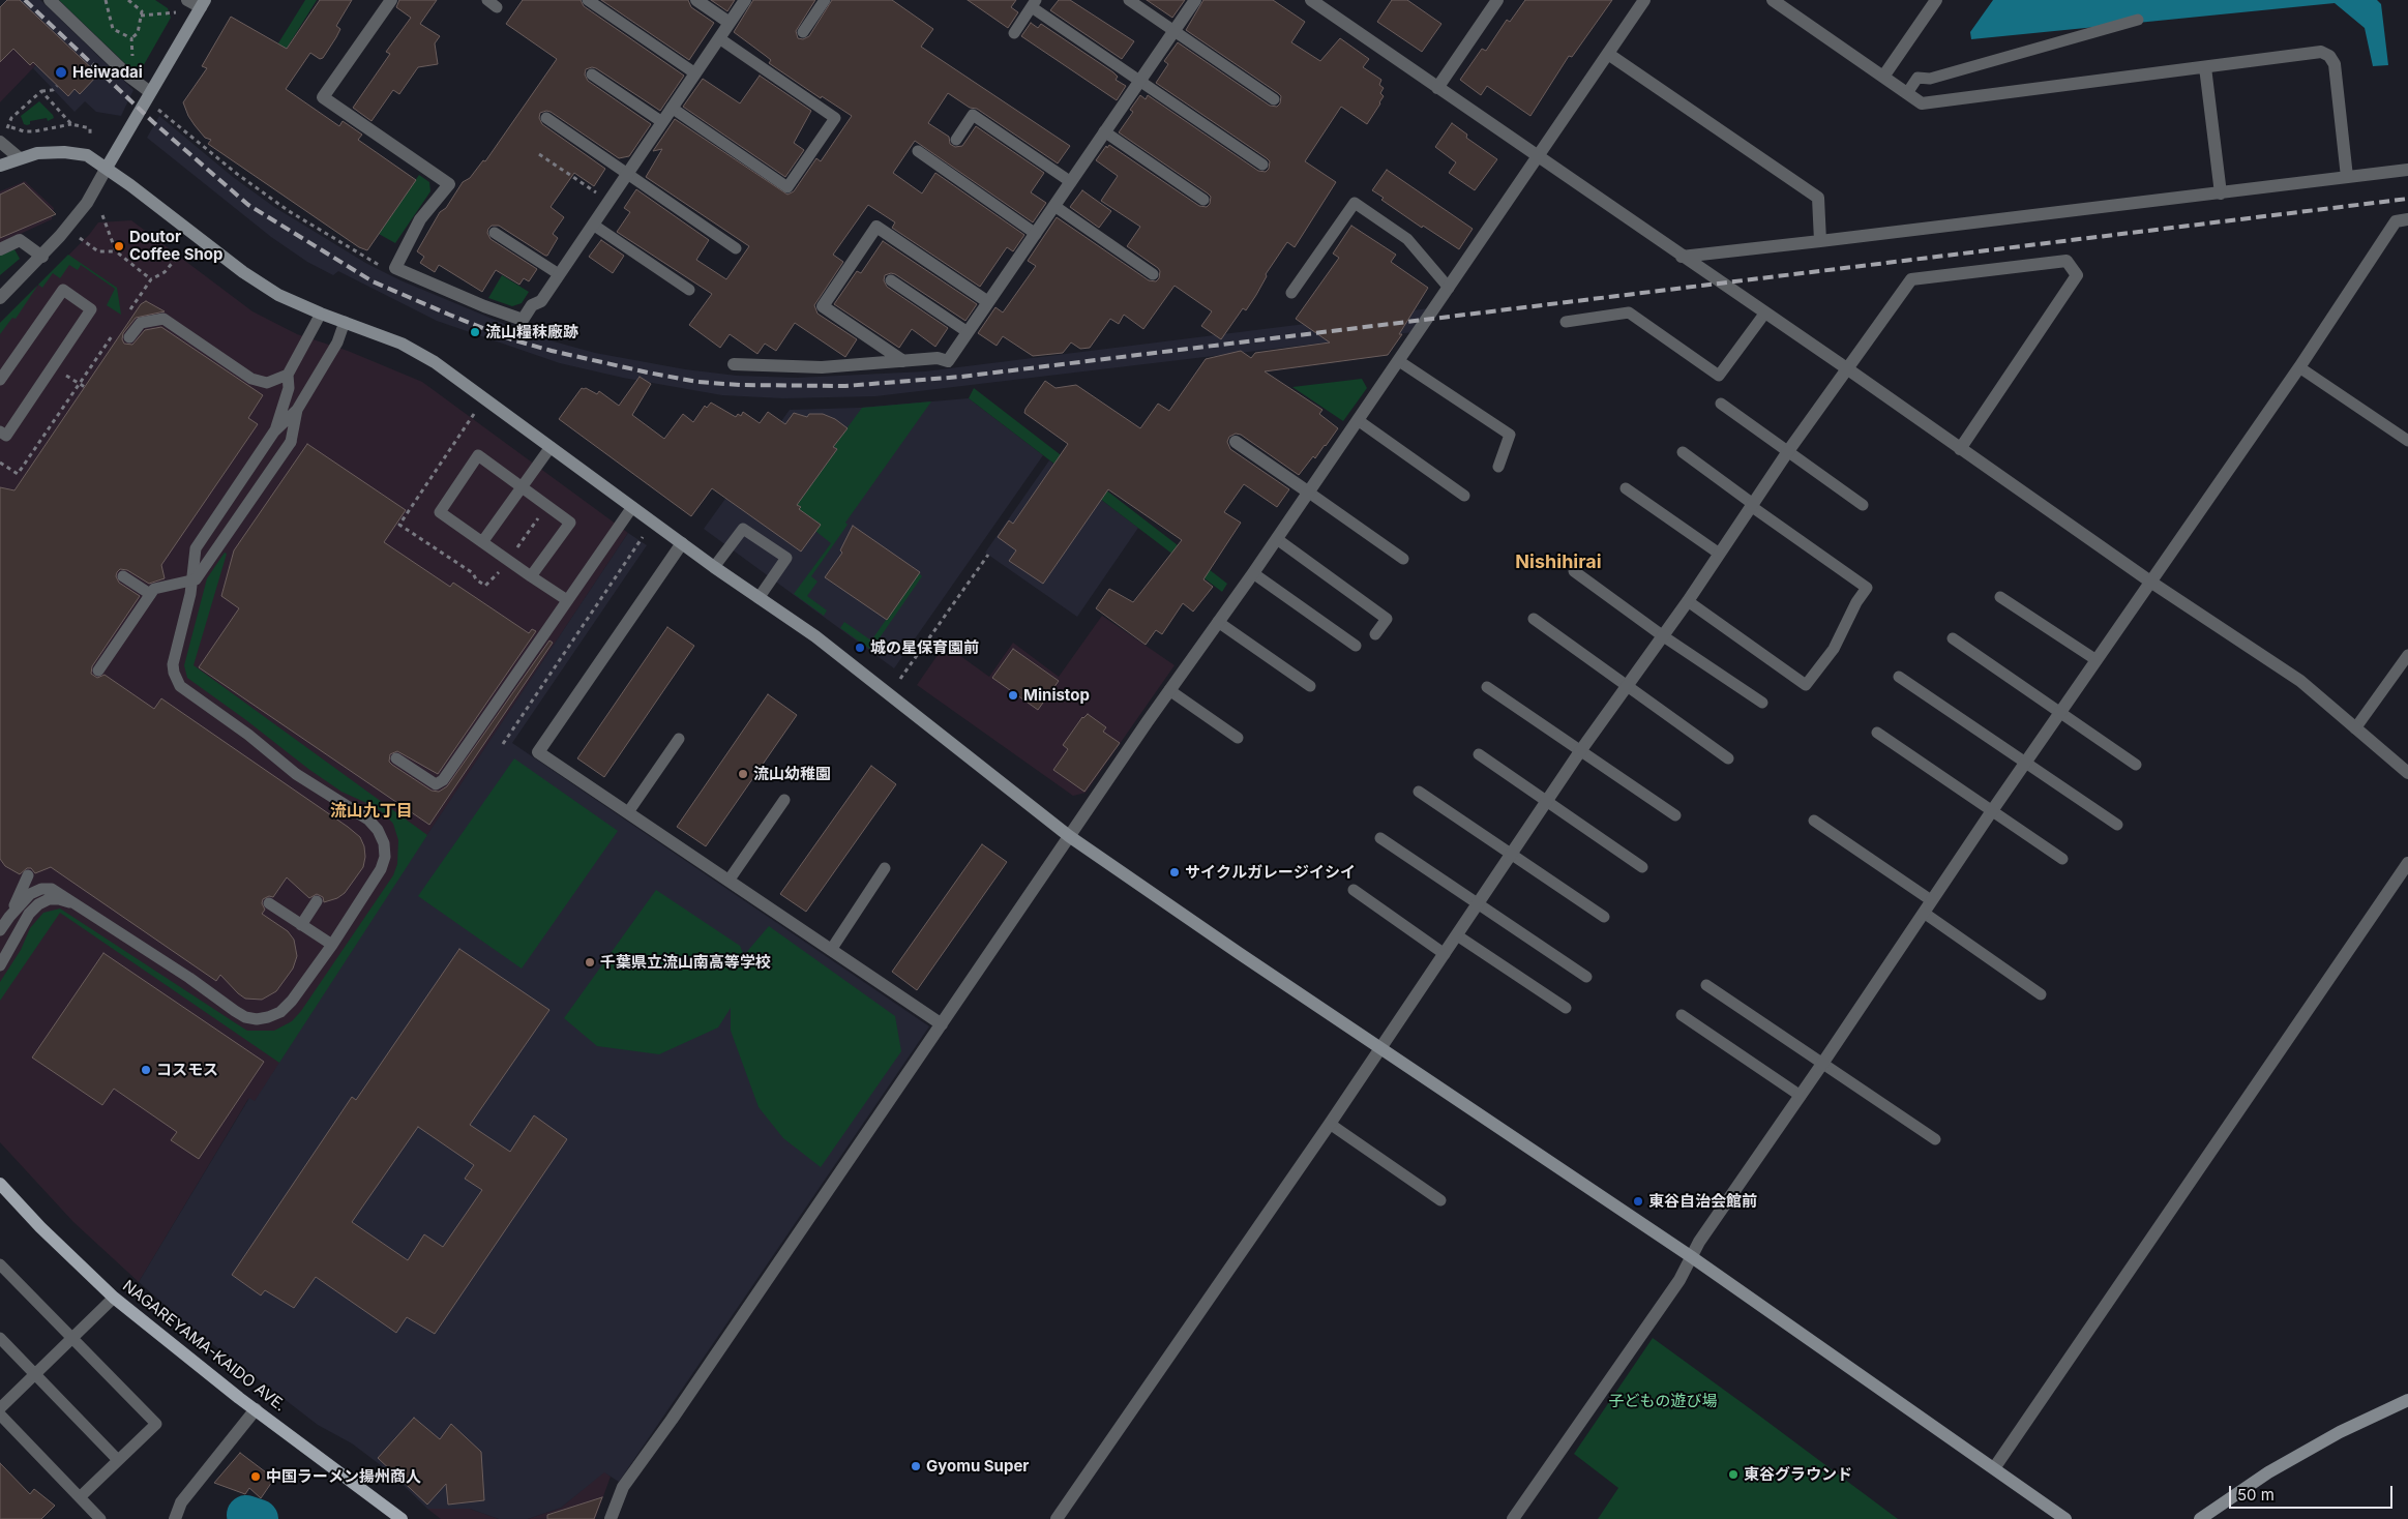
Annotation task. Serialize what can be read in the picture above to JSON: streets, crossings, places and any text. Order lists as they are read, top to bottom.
{
  "streets": {
    "main road": ["NAGAREYAMA-KAIDO AVE."]
  },
  "districts": ["Nishihirai", "流山九丁目"],
  "parks": ["子どもの遊び場"],
  "places": [
    "Heiwadai",
    "Doutor Coffee Shop",
    "流山糧秣廠跡",
    "城の星保育園前",
    "Ministop",
    "流山幼稚園",
    "サイクルガレージイシイ",
    "千葉県立流山南高等学校",
    "コスモス",
    "東谷自治会館前",
    "Gyomu Super",
    "東谷グラウンド",
    "中国ラーメン揚州商人"
  ],
  "scale_bar": "50 m"
}
